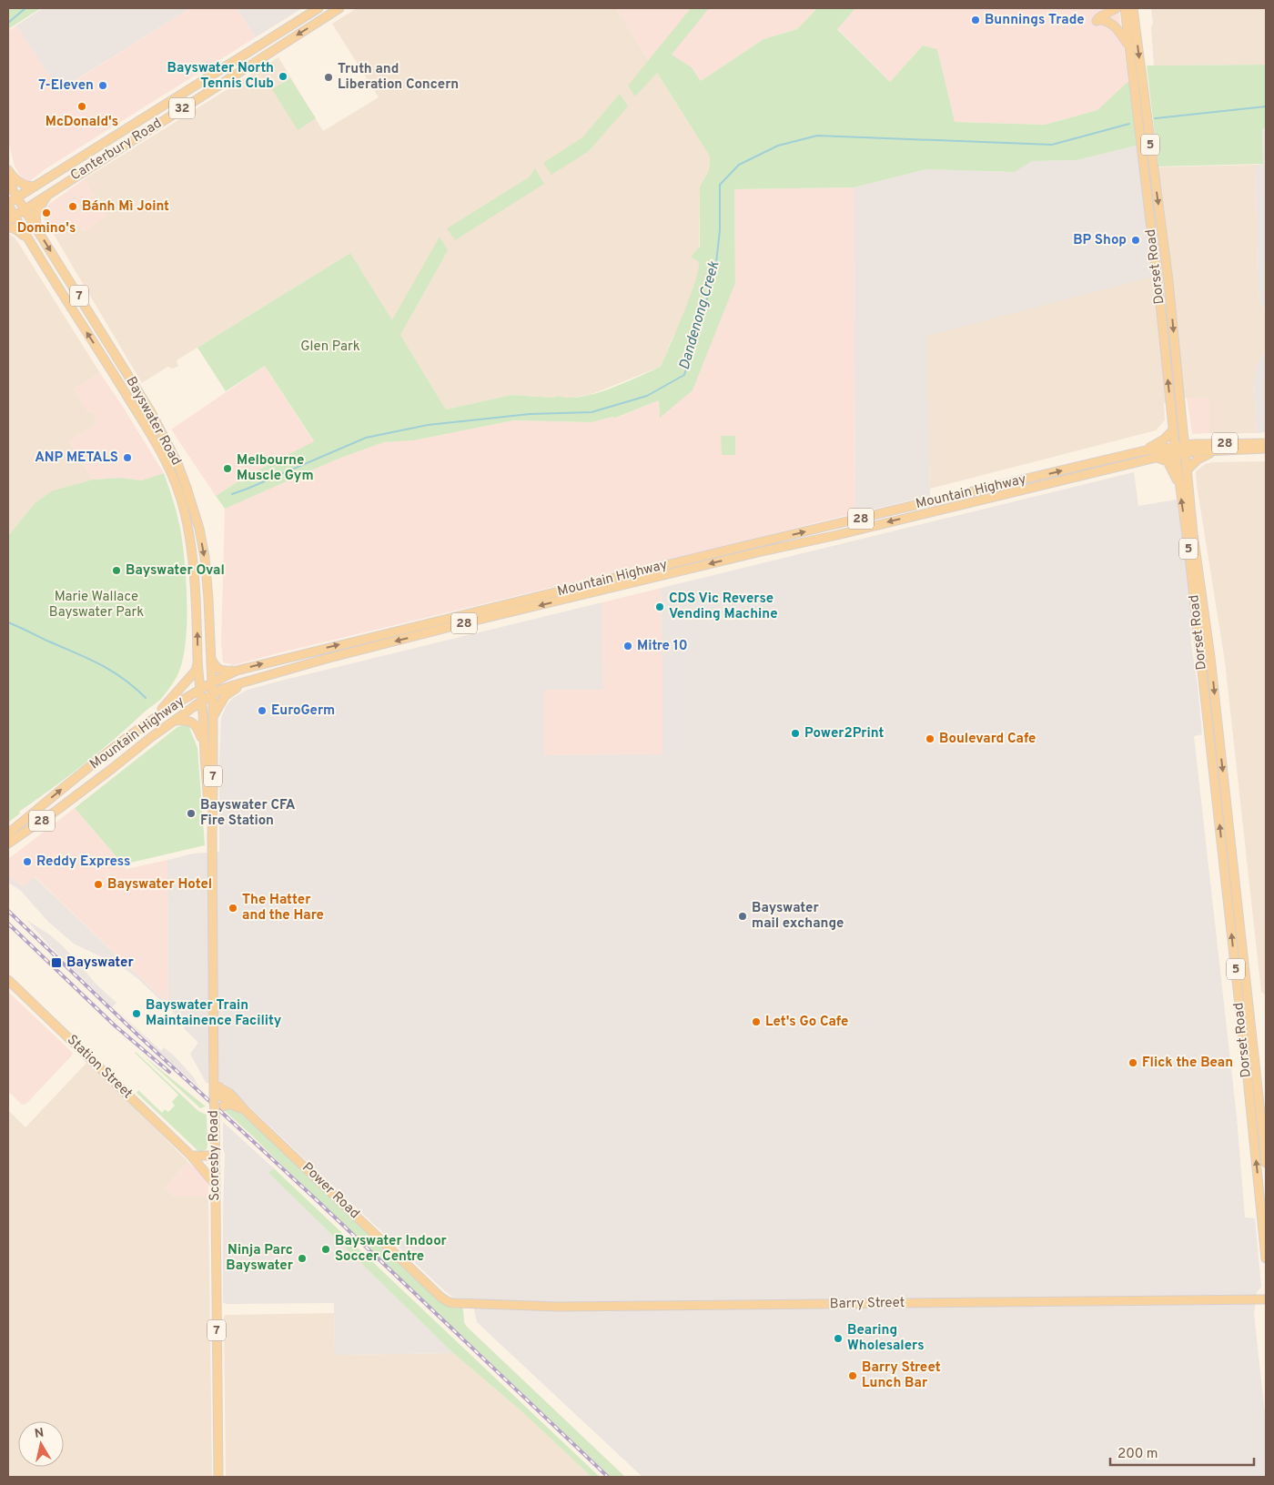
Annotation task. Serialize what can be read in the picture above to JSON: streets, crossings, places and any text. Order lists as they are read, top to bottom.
{
  "streets": {
    "main road": [
      "32",
      "5",
      "Canterbury Road",
      "Dorset Road",
      "7",
      "Bayswater Road",
      "28",
      "Mountain Highway",
      "Station Street",
      "Scoresby Road",
      "Power Road",
      "Barry Street"
    ]
  },
  "crossings": [
    ["Canterbury Road", "Bayswater Road"],
    ["Dorset Road", "Mountain Highway"],
    ["Bayswater Road", "Mountain Highway"],
    ["Bayswater Road", "Scoresby Road"],
    ["Mountain Highway", "Scoresby Road"],
    ["Station Street", "Scoresby Road"],
    ["Scoresby Road", "Power Road"],
    ["Power Road", "Barry Street"]
  ],
  "water": ["Dandenong Creek"],
  "parks": ["Glen Park", "Marie Wallace Bayswater Park"],
  "places": {
    "other": [
      "Bunnings Trade",
      "Bayswater North Tennis Club",
      "Truth and Liberation Concern",
      "7-Eleven",
      "McDonald's",
      "Bánh Mì Joint",
      "Domino's",
      "BP Shop",
      "ANP METALS",
      "Melbourne Muscle Gym",
      "Bayswater Oval",
      "CDS Vic Reverse Vending Machine",
      "Mitre 10",
      "EuroGerm",
      "Power2Print",
      "Boulevard Cafe",
      "Bayswater CFA Fire Station",
      "Reddy Express",
      "Bayswater Hotel",
      "The Hatter and the Hare",
      "Bayswater mail exchange",
      "Bayswater Train Maintainence Facility",
      "Let's Go Cafe",
      "Flick the Bean",
      "Bayswater Indoor Soccer Centre",
      "Ninja Parc Bayswater",
      "Bearing Wholesalers",
      "Barry Street Lunch Bar"
    ],
    "transit": ["Bayswater"]
  },
  "scale_bar": "200 m",
  "north": "top"
}
